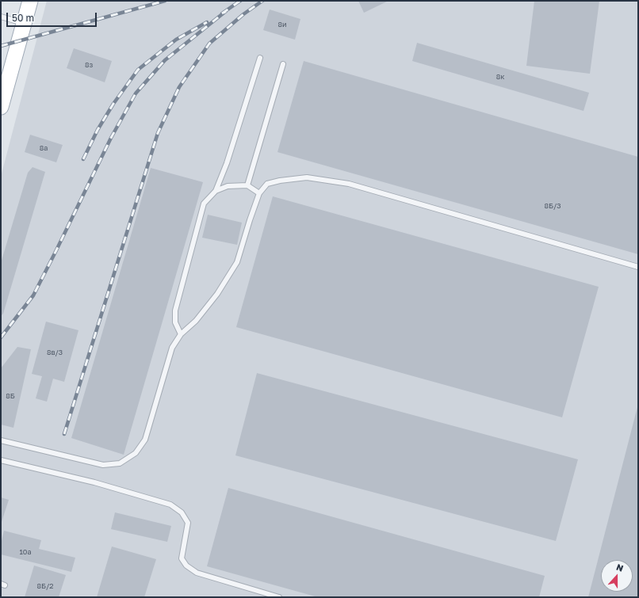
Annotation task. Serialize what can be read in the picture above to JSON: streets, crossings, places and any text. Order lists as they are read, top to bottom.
{
  "house_numbers": [
    "8и",
    "8з",
    "8к",
    "8а",
    "8Б/3",
    "8в/3",
    "8Б",
    "10а",
    "8Б/2"
  ],
  "scale_bar": "50 m",
  "north": "top"
}
